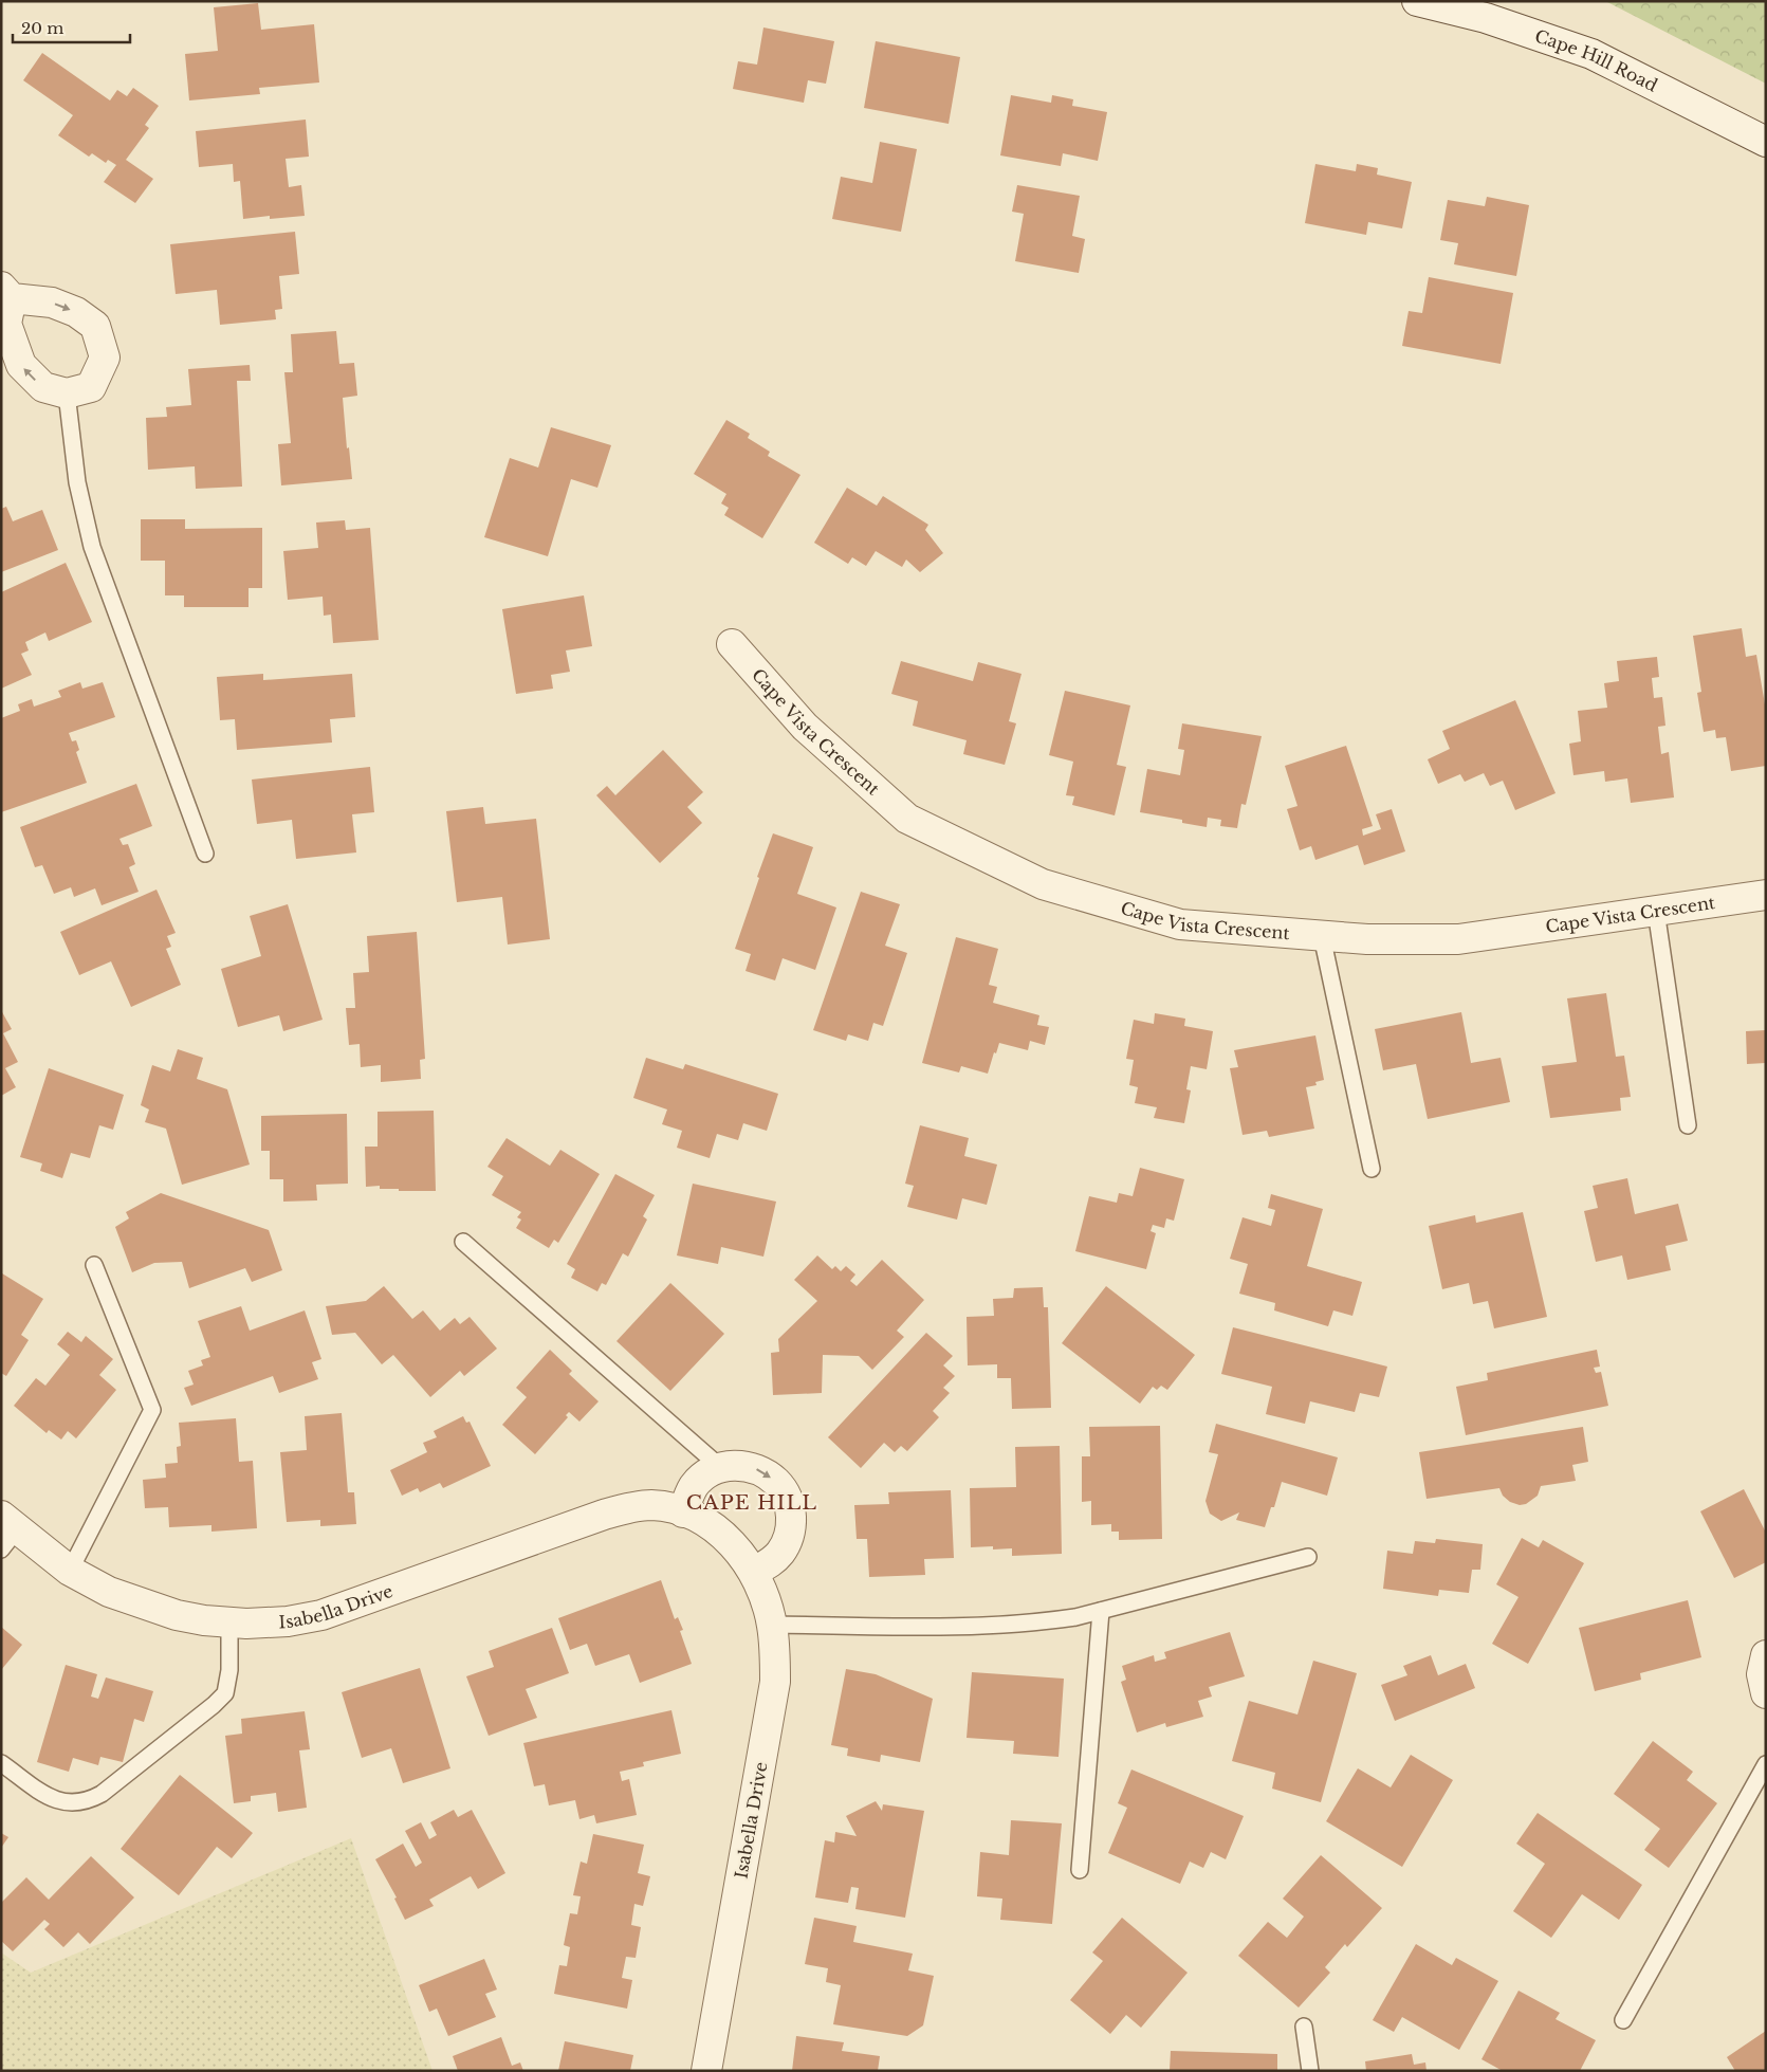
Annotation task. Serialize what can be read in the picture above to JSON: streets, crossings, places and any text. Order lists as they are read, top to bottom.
{
  "streets": {
    "street": ["Cape Hill Road", "Cape Vista Crescent", "Isabella Drive"]
  },
  "districts": ["CAPE HILL"],
  "scale_bar": "20 m"
}
